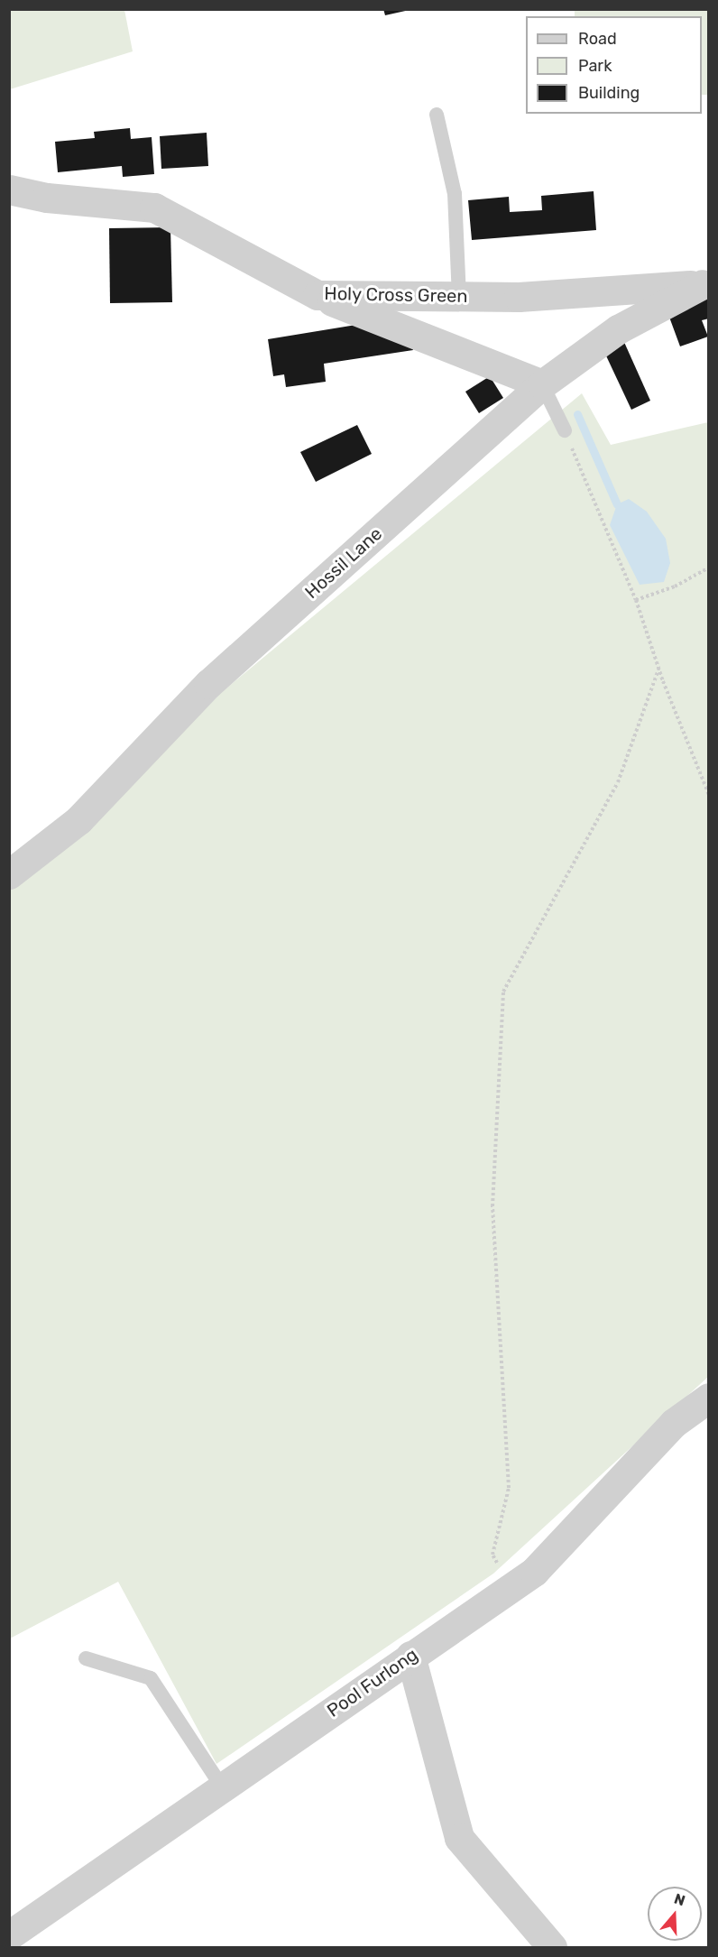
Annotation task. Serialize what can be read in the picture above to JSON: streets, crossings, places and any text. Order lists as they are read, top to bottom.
{
  "streets": {
    "street": ["Holy Cross Green", "Hossil Lane", "Pool Furlong"]
  },
  "crossings": [
    ["Holy Cross Green", "Hossil Lane"]
  ],
  "legend": ["Road", "Park", "Building"],
  "north": "top"
}
